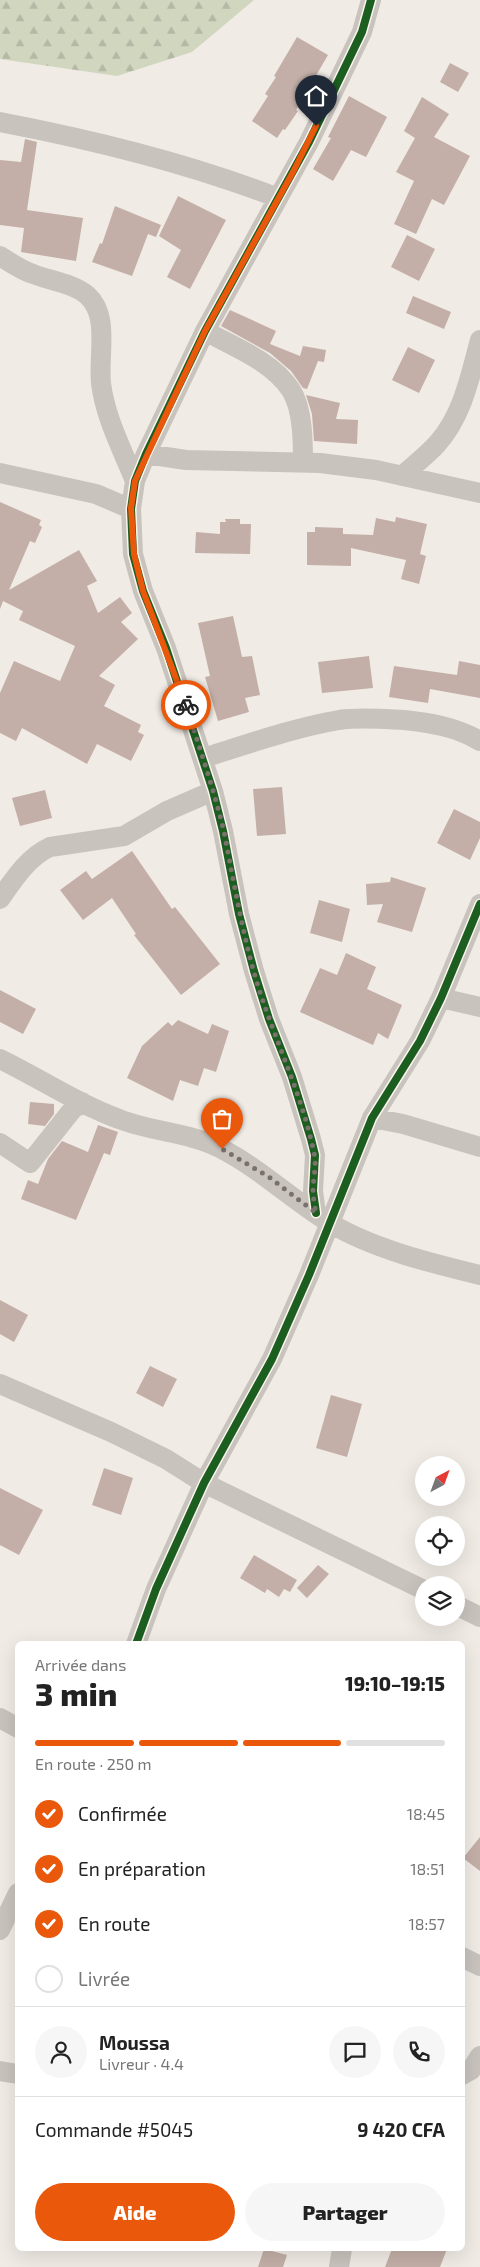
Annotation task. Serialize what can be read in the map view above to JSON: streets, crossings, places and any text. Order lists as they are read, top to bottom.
{
  "north": "top right",
  "page": {
    "heading": ["3 min", "Arrivée dans", "19:10–19:15"],
    "panel": [
      "Moussa",
      "Livreur · 4.4",
      "Commande #5045",
      "9 420 CFA"
    ],
    "bar": "En route · 250 m",
    "list": [
      ["Confirmée", "18:45"],
      ["En préparation", "18:51"],
      ["En route", "18:57"],
      "Livrée"
    ],
    "buttons": ["Aide", "Partager"]
  }
}
